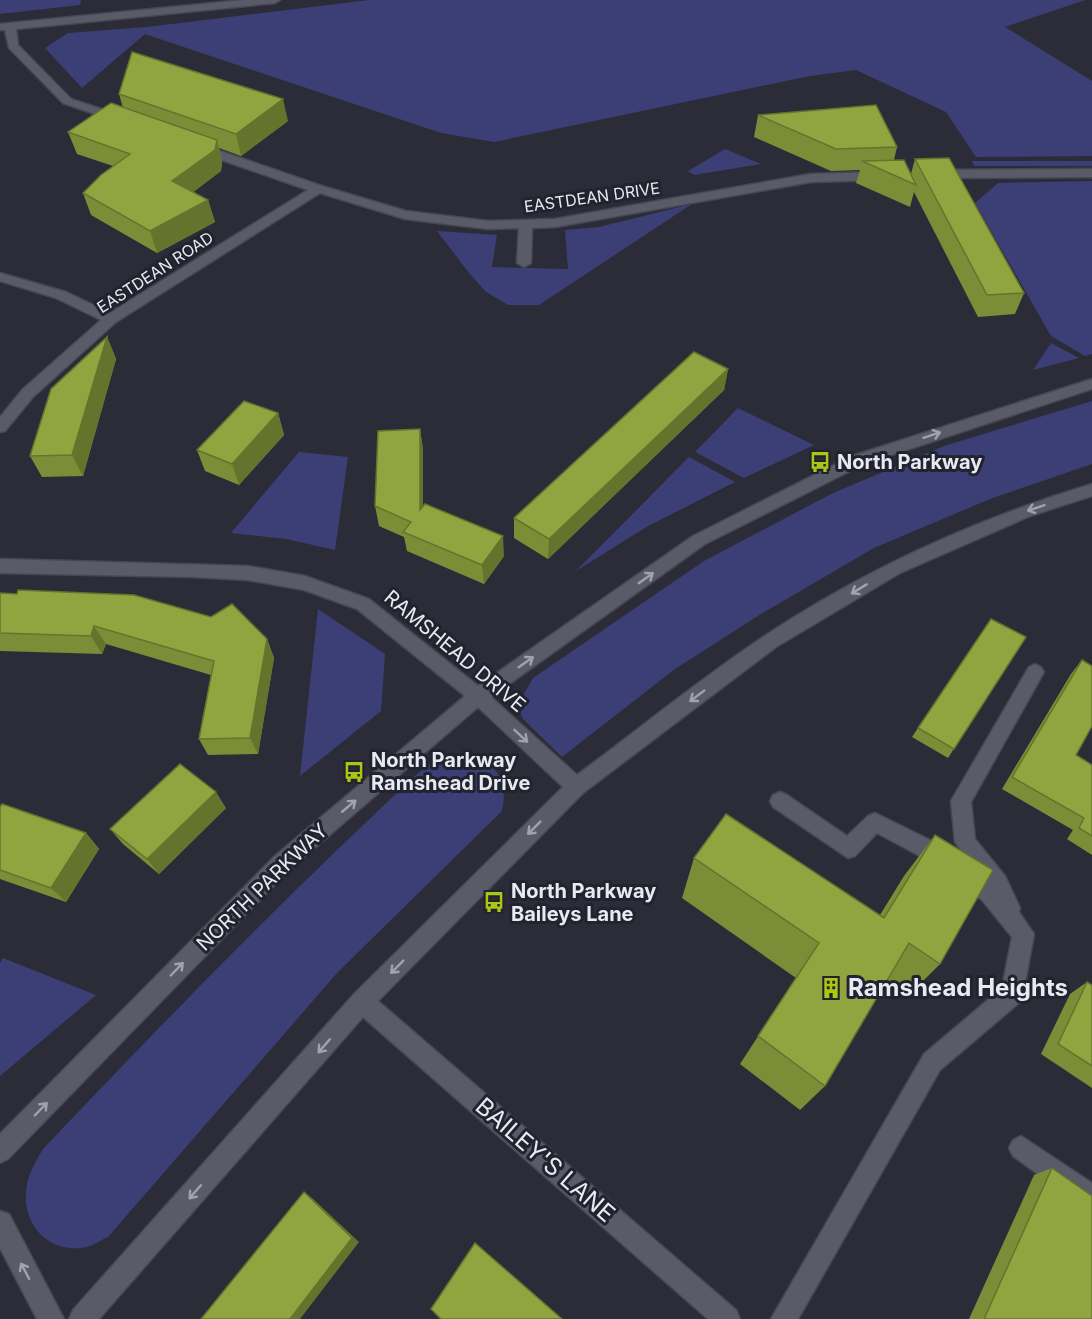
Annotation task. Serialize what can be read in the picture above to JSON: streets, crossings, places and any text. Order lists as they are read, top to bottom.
{
  "streets": {
    "street": [
      "EASTDEAN DRIVE",
      "EASTDEAN ROAD",
      "RAMSHEAD DRIVE",
      "NORTH PARKWAY",
      "BAILEY'S LANE"
    ]
  },
  "crossings": [
    ["EASTDEAN DRIVE", "EASTDEAN ROAD"],
    ["RAMSHEAD DRIVE", "NORTH PARKWAY"]
  ],
  "places": {
    "bus stop": ["North Parkway", "North Parkway Ramshead Drive", "North Parkway Baileys Lane"],
    "building": ["Ramshead Heights"]
  }
}
